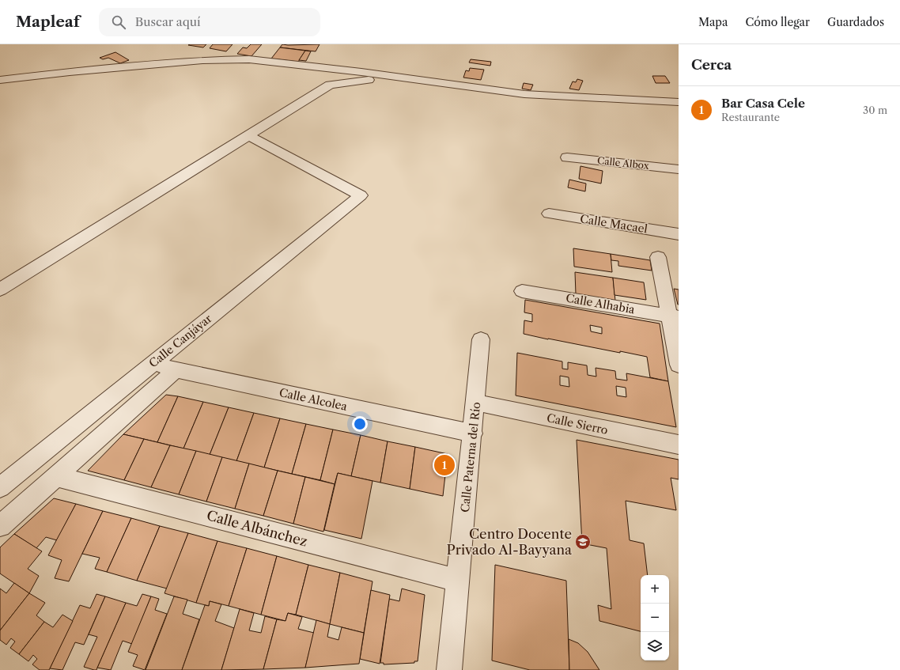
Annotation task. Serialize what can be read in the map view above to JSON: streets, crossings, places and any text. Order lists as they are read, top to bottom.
{
  "streets": {
    "street": [
      "Calle Albox",
      "Calle Macael",
      "Calle Alhabia",
      "Calle Canjáyar",
      "Calle Alcolea",
      "Calle Sierro",
      "Calle Paterna del Río",
      "Calle Albánchez"
    ]
  },
  "crossings": [
    ["Calle Canjáyar", "Calle Alcolea"],
    ["Calle Canjáyar", "Calle Albánchez"],
    ["Calle Alcolea", "Calle Paterna del Río"],
    ["Calle Sierro", "Calle Paterna del Río"],
    ["Calle Paterna del Río", "Calle Albánchez"]
  ],
  "places": {
    "school or university": ["Centro Docente Privado Al-Bayyana"]
  },
  "page": {
    "header": "Mapleaf",
    "search": "Buscar aquí",
    "nav": ["Mapa", "Cómo llegar", "Guardados"],
    "heading": "Cerca",
    "list": [
      {
        "mark": "1",
        "name": "Bar Casa Cele",
        "note": "Restaurante",
        "value": "30 m"
      }
    ],
    "pins": "1",
    "map_buttons": ["+", "−"]
  }
}
